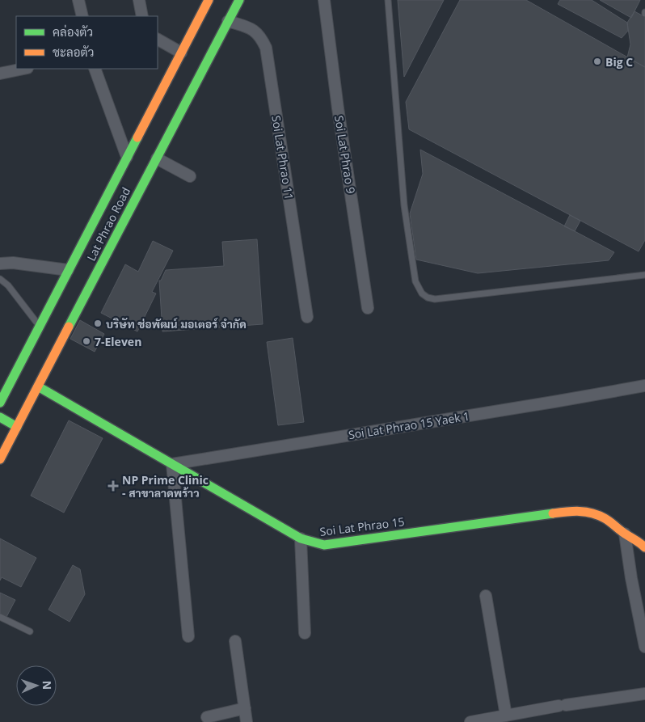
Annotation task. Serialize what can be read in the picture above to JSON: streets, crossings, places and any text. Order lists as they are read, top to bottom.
{
  "streets": {
    "main road": ["Lat Phrao Road", "Soi Lat Phrao 15"],
    "street": ["Soi Lat Phrao 9", "Soi Lat Phrao 11", "Soi Lat Phrao 15 Yaek 1"]
  },
  "crossings": [
    ["Soi Lat Phrao 11", "Lat Phrao Road"],
    ["Lat Phrao Road", "Soi Lat Phrao 15"],
    ["Soi Lat Phrao 15 Yaek 1", "Soi Lat Phrao 15"]
  ],
  "places": {
    "other": ["Big C", "บริษัท ช่อพัฒน์ มอเตอร์ จำกัด", "7-Eleven"],
    "health": ["NP Prime Clinic - สาขาลาดพร้าว"]
  },
  "legend": ["คล่องตัว", "ชะลอตัว"],
  "north": "right"
}
